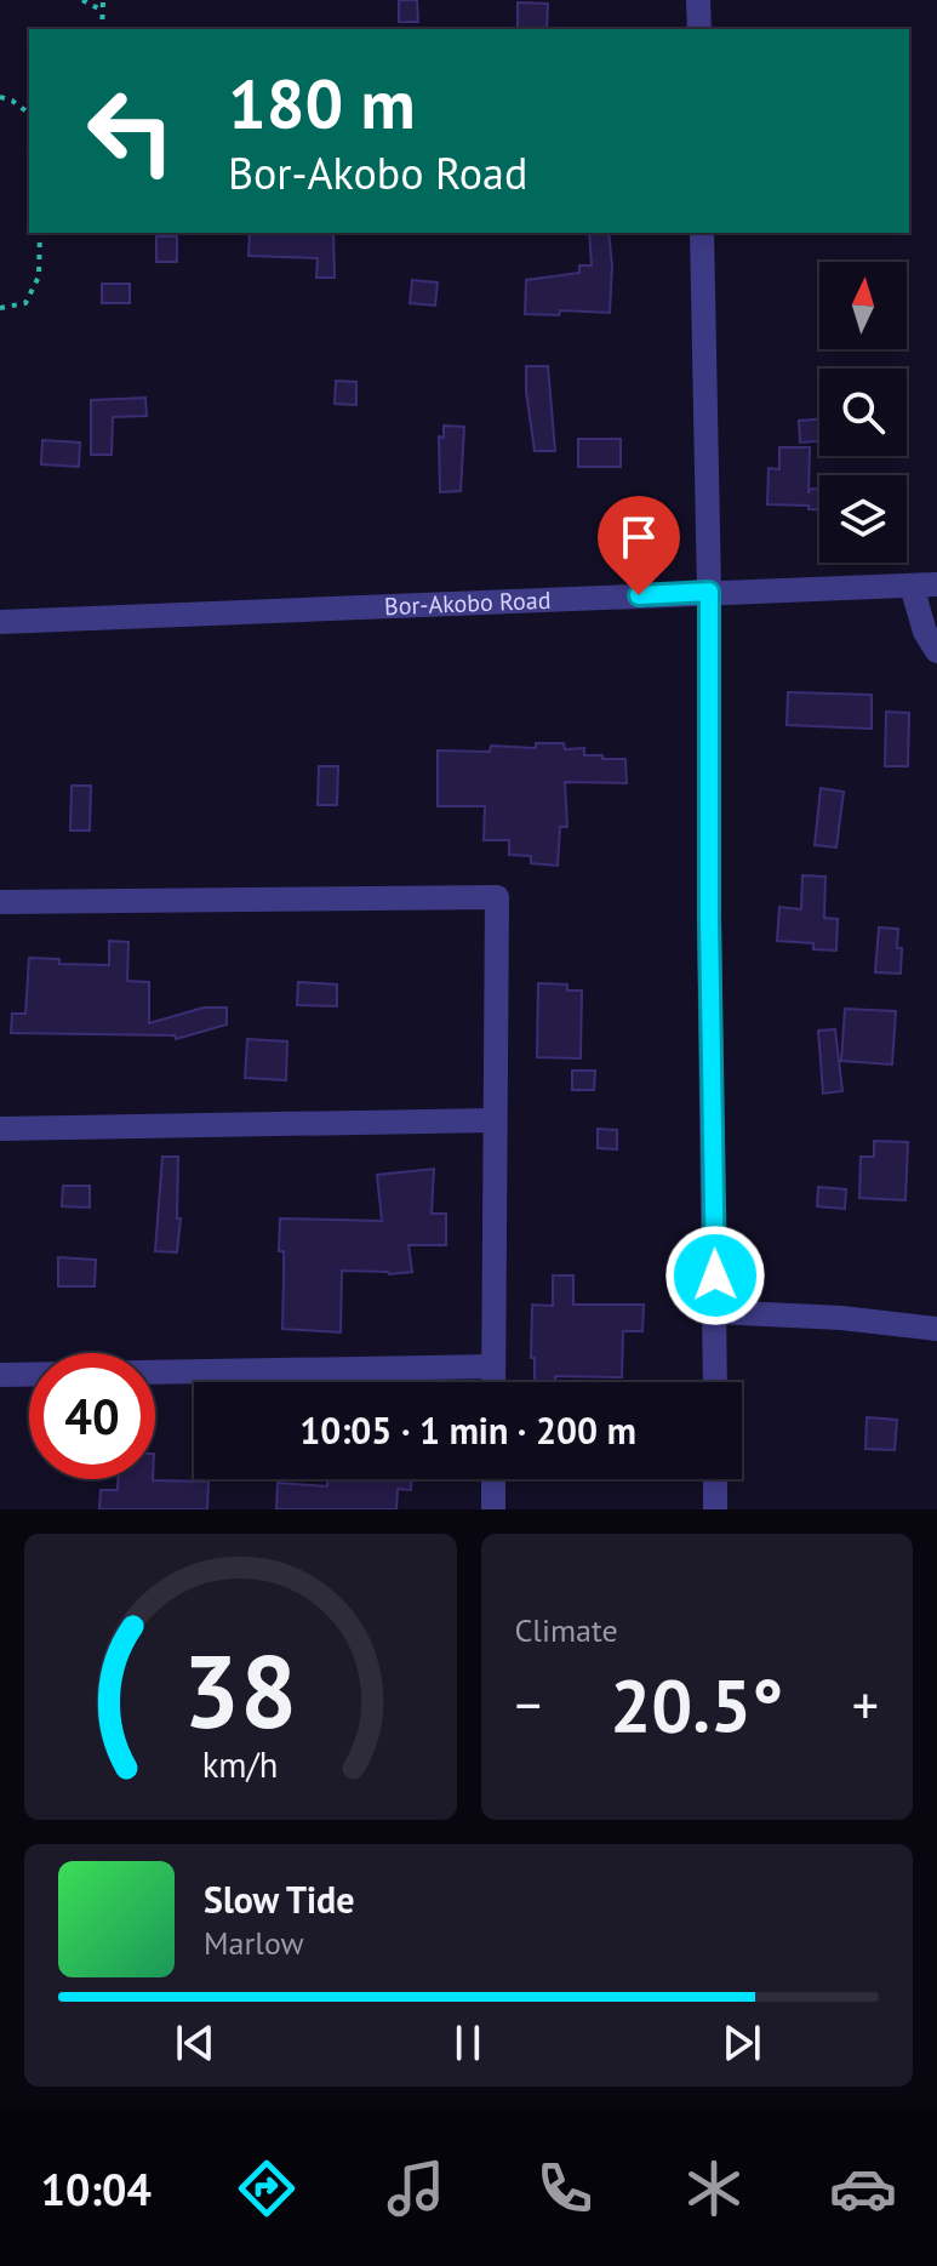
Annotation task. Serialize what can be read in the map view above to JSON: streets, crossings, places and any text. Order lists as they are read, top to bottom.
{
  "streets": {
    "street": ["Bor-Akobo Road"]
  },
  "north": "top",
  "page": {
    "turn": ["180 m", "Bor-Akobo Road"],
    "limit": "40",
    "trip": "10:05 · 1 min · 200 m",
    "tile": "Climate",
    "heat": ["−", "20.5°", "+"],
    "song": ["Slow Tide", "Marlow"],
    "tabs": "10:04",
    "gauge": ["38", "km/h"]
  }
}
